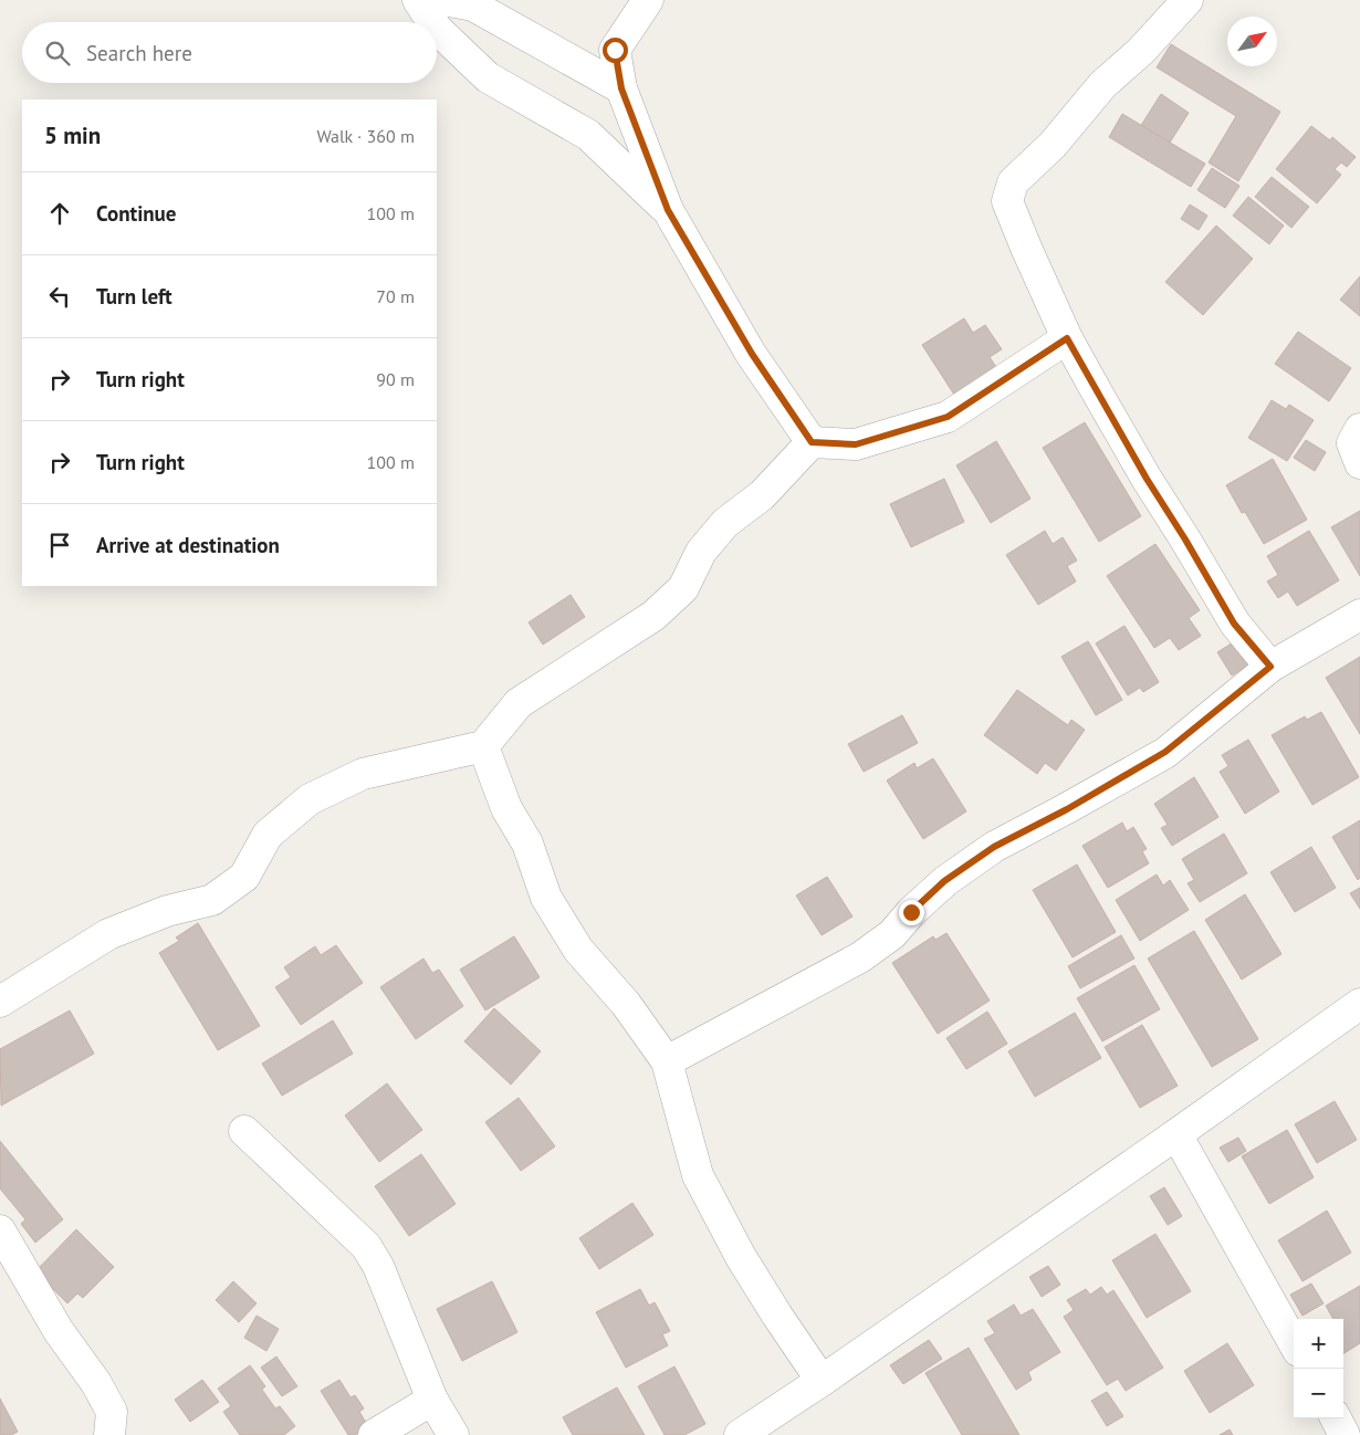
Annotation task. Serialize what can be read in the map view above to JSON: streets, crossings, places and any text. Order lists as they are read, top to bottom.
{
  "north": "top right",
  "page": {
    "search": "Search here",
    "heading": ["5 min", "Walk · 360 m"],
    "list": [
      ["Continue", "100 m"],
      ["Turn left", "70 m"],
      ["Turn right", "90 m"],
      ["Turn right", "100 m"],
      "Arrive at destination"
    ],
    "map_buttons": ["+", "−"]
  }
}
